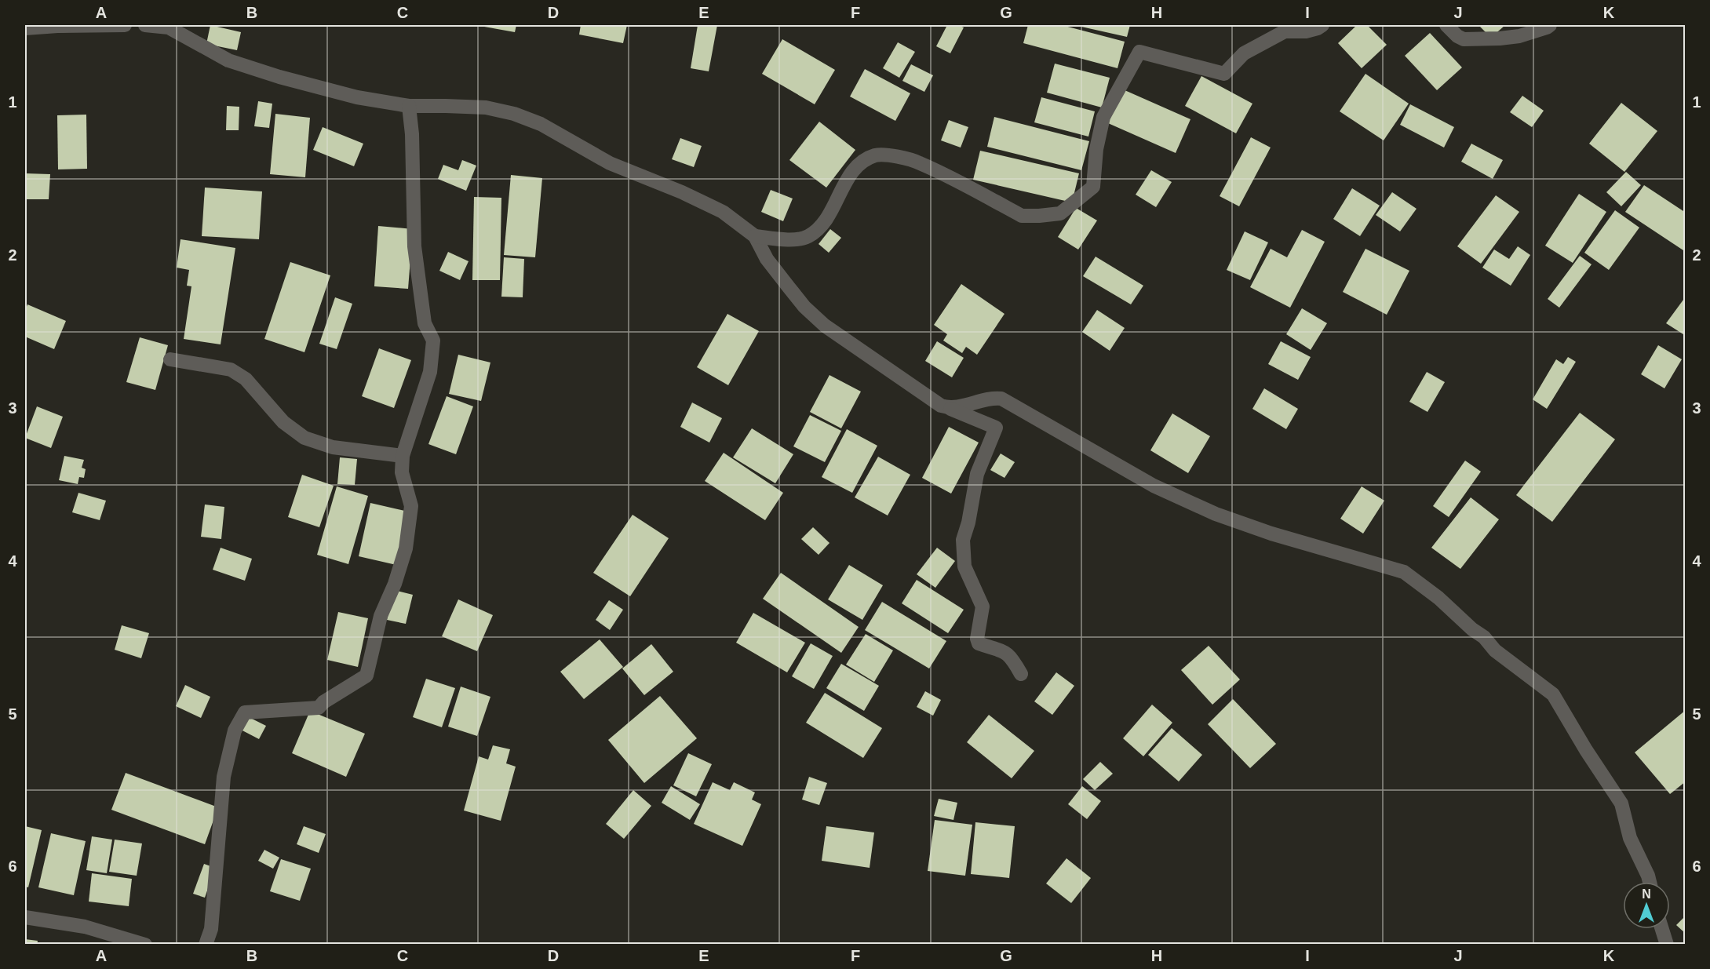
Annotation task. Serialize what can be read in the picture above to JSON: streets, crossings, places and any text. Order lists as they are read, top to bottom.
{
  "north": "top",
  "grid": {
    "columns": [
      "A",
      "B",
      "C",
      "D",
      "E",
      "F",
      "G",
      "H",
      "I",
      "J",
      "K"
    ],
    "rows": [
      "1",
      "2",
      "3",
      "4",
      "5",
      "6"
    ]
  }
}
